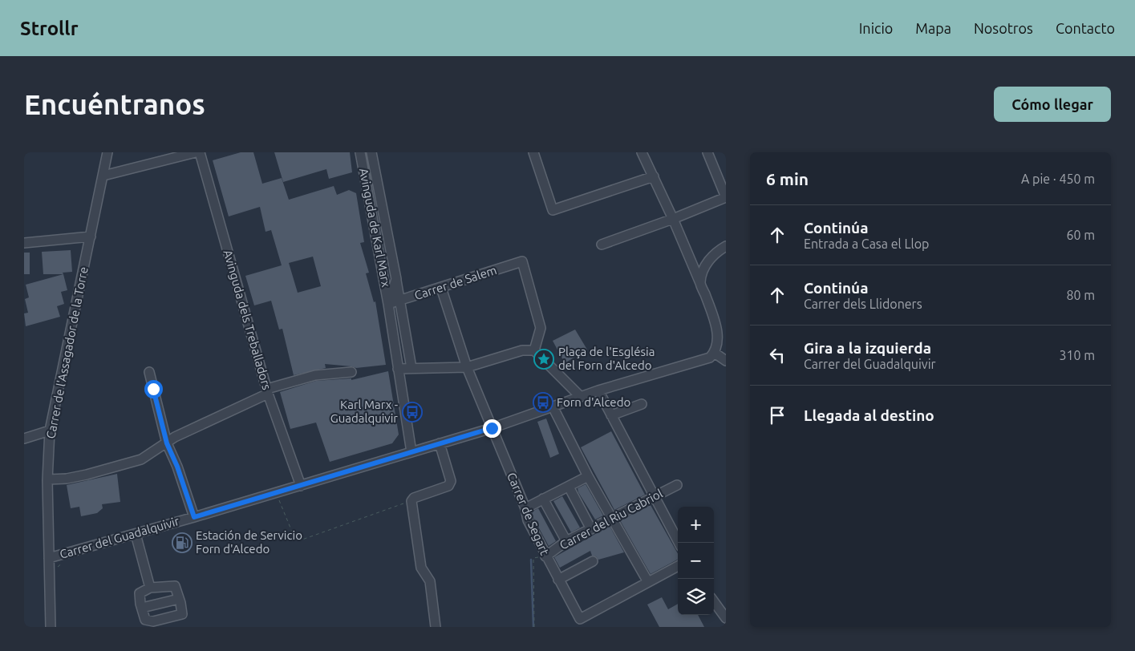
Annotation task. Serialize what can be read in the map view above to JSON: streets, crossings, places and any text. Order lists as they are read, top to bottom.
{
  "streets": {
    "street": [
      "Avinguda de Karl Marx",
      "Carrer de Salem",
      "Avinguda dels Treballadors",
      "Carrer de l'Assagador de la Torre",
      "Carrer de Segart",
      "Carrer del Riu Cabriol",
      "Carrer del Guadalquivir"
    ]
  },
  "crossings": [
    ["Avinguda de Karl Marx", "Carrer de Salem"],
    ["Avinguda de Karl Marx", "Carrer del Guadalquivir"],
    ["Carrer de Salem", "Carrer de Segart"],
    ["Avinguda dels Treballadors", "Carrer del Guadalquivir"],
    ["Carrer de l'Assagador de la Torre", "Carrer del Guadalquivir"],
    ["Carrer de Segart", "Carrer del Riu Cabriol"],
    ["Carrer de Segart", "Carrer del Guadalquivir"]
  ],
  "places": {
    "place": ["Plaça de l'Església del Forn d'Alcedo"],
    "bus stop": ["Forn d'Alcedo", "Karl Marx - Guadalquivir"],
    "fuel station": ["Estación de Servicio Forn d'Alcedo"]
  },
  "page": {
    "header": "Strollr",
    "nav": [
      "Inicio",
      "Mapa",
      "Nosotros",
      "Contacto"
    ],
    "buttons": "Cómo llegar",
    "title": "Encuéntranos",
    "heading": ["6 min", "A pie · 450 m"],
    "list": [
      ["Continúa", "Entrada a Casa el Llop", "60 m"],
      ["Continúa", "Carrer dels Llidoners", "80 m"],
      ["Gira a la izquierda", "Carrer del Guadalquivir", "310 m"],
      "Llegada al destino"
    ],
    "map_buttons": ["+", "−"]
  }
}
